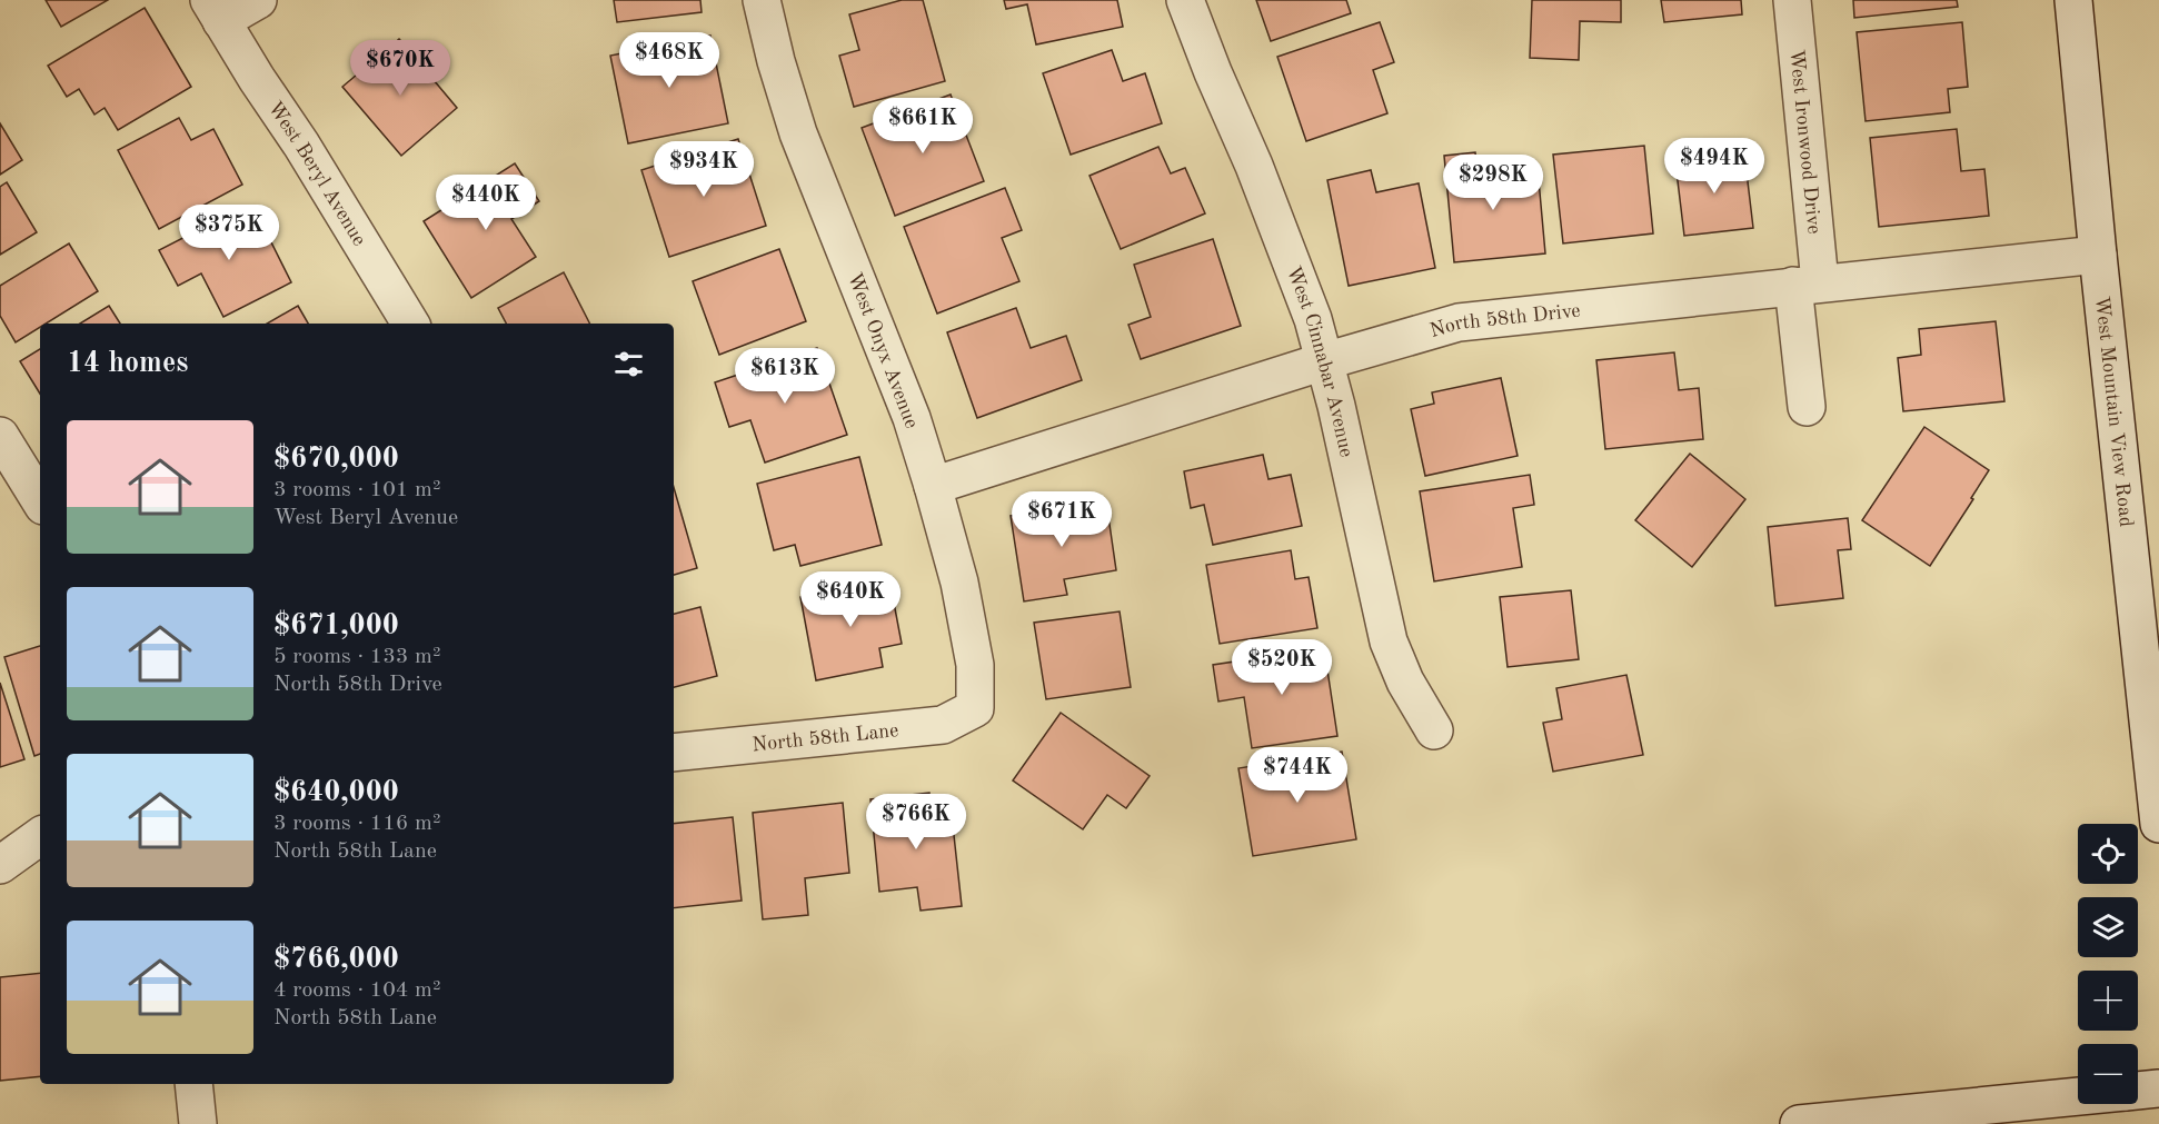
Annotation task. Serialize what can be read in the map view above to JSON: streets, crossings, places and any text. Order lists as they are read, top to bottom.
{
  "streets": {
    "street": [
      "West Ironwood Drive",
      "West Beryl Avenue",
      "North 58th Drive",
      "West Onyx Avenue",
      "West Cinnabar Avenue",
      "West Mountain View Road",
      "North 58th Lane"
    ]
  },
  "crossings": [
    ["West Ironwood Drive", "North 58th Drive"],
    ["North 58th Drive", "West Onyx Avenue"],
    ["North 58th Drive", "West Cinnabar Avenue"],
    ["North 58th Drive", "West Mountain View Road"],
    ["West Onyx Avenue", "North 58th Lane"]
  ],
  "page": {
    "price": [
      "$468K",
      "$670K",
      "$661K",
      "$494K",
      "$934K",
      "$298K",
      "$440K",
      "$375K",
      "$613K",
      "$671K",
      "$640K",
      "$520K",
      "$744K",
      "$766K"
    ],
    "heading": "14 homes",
    "list": [
      {
        "name": "$670,000",
        "note": "3 rooms · 101 m² · West Beryl Avenue"
      },
      {
        "name": "$671,000",
        "note": "5 rooms · 133 m² · North 58th Drive"
      },
      {
        "name": "$640,000",
        "note": "3 rooms · 116 m² · North 58th Lane"
      },
      {
        "name": "$766,000",
        "note": "4 rooms · 104 m² · North 58th Lane"
      }
    ],
    "map_buttons": ["+", "−"]
  }
}
